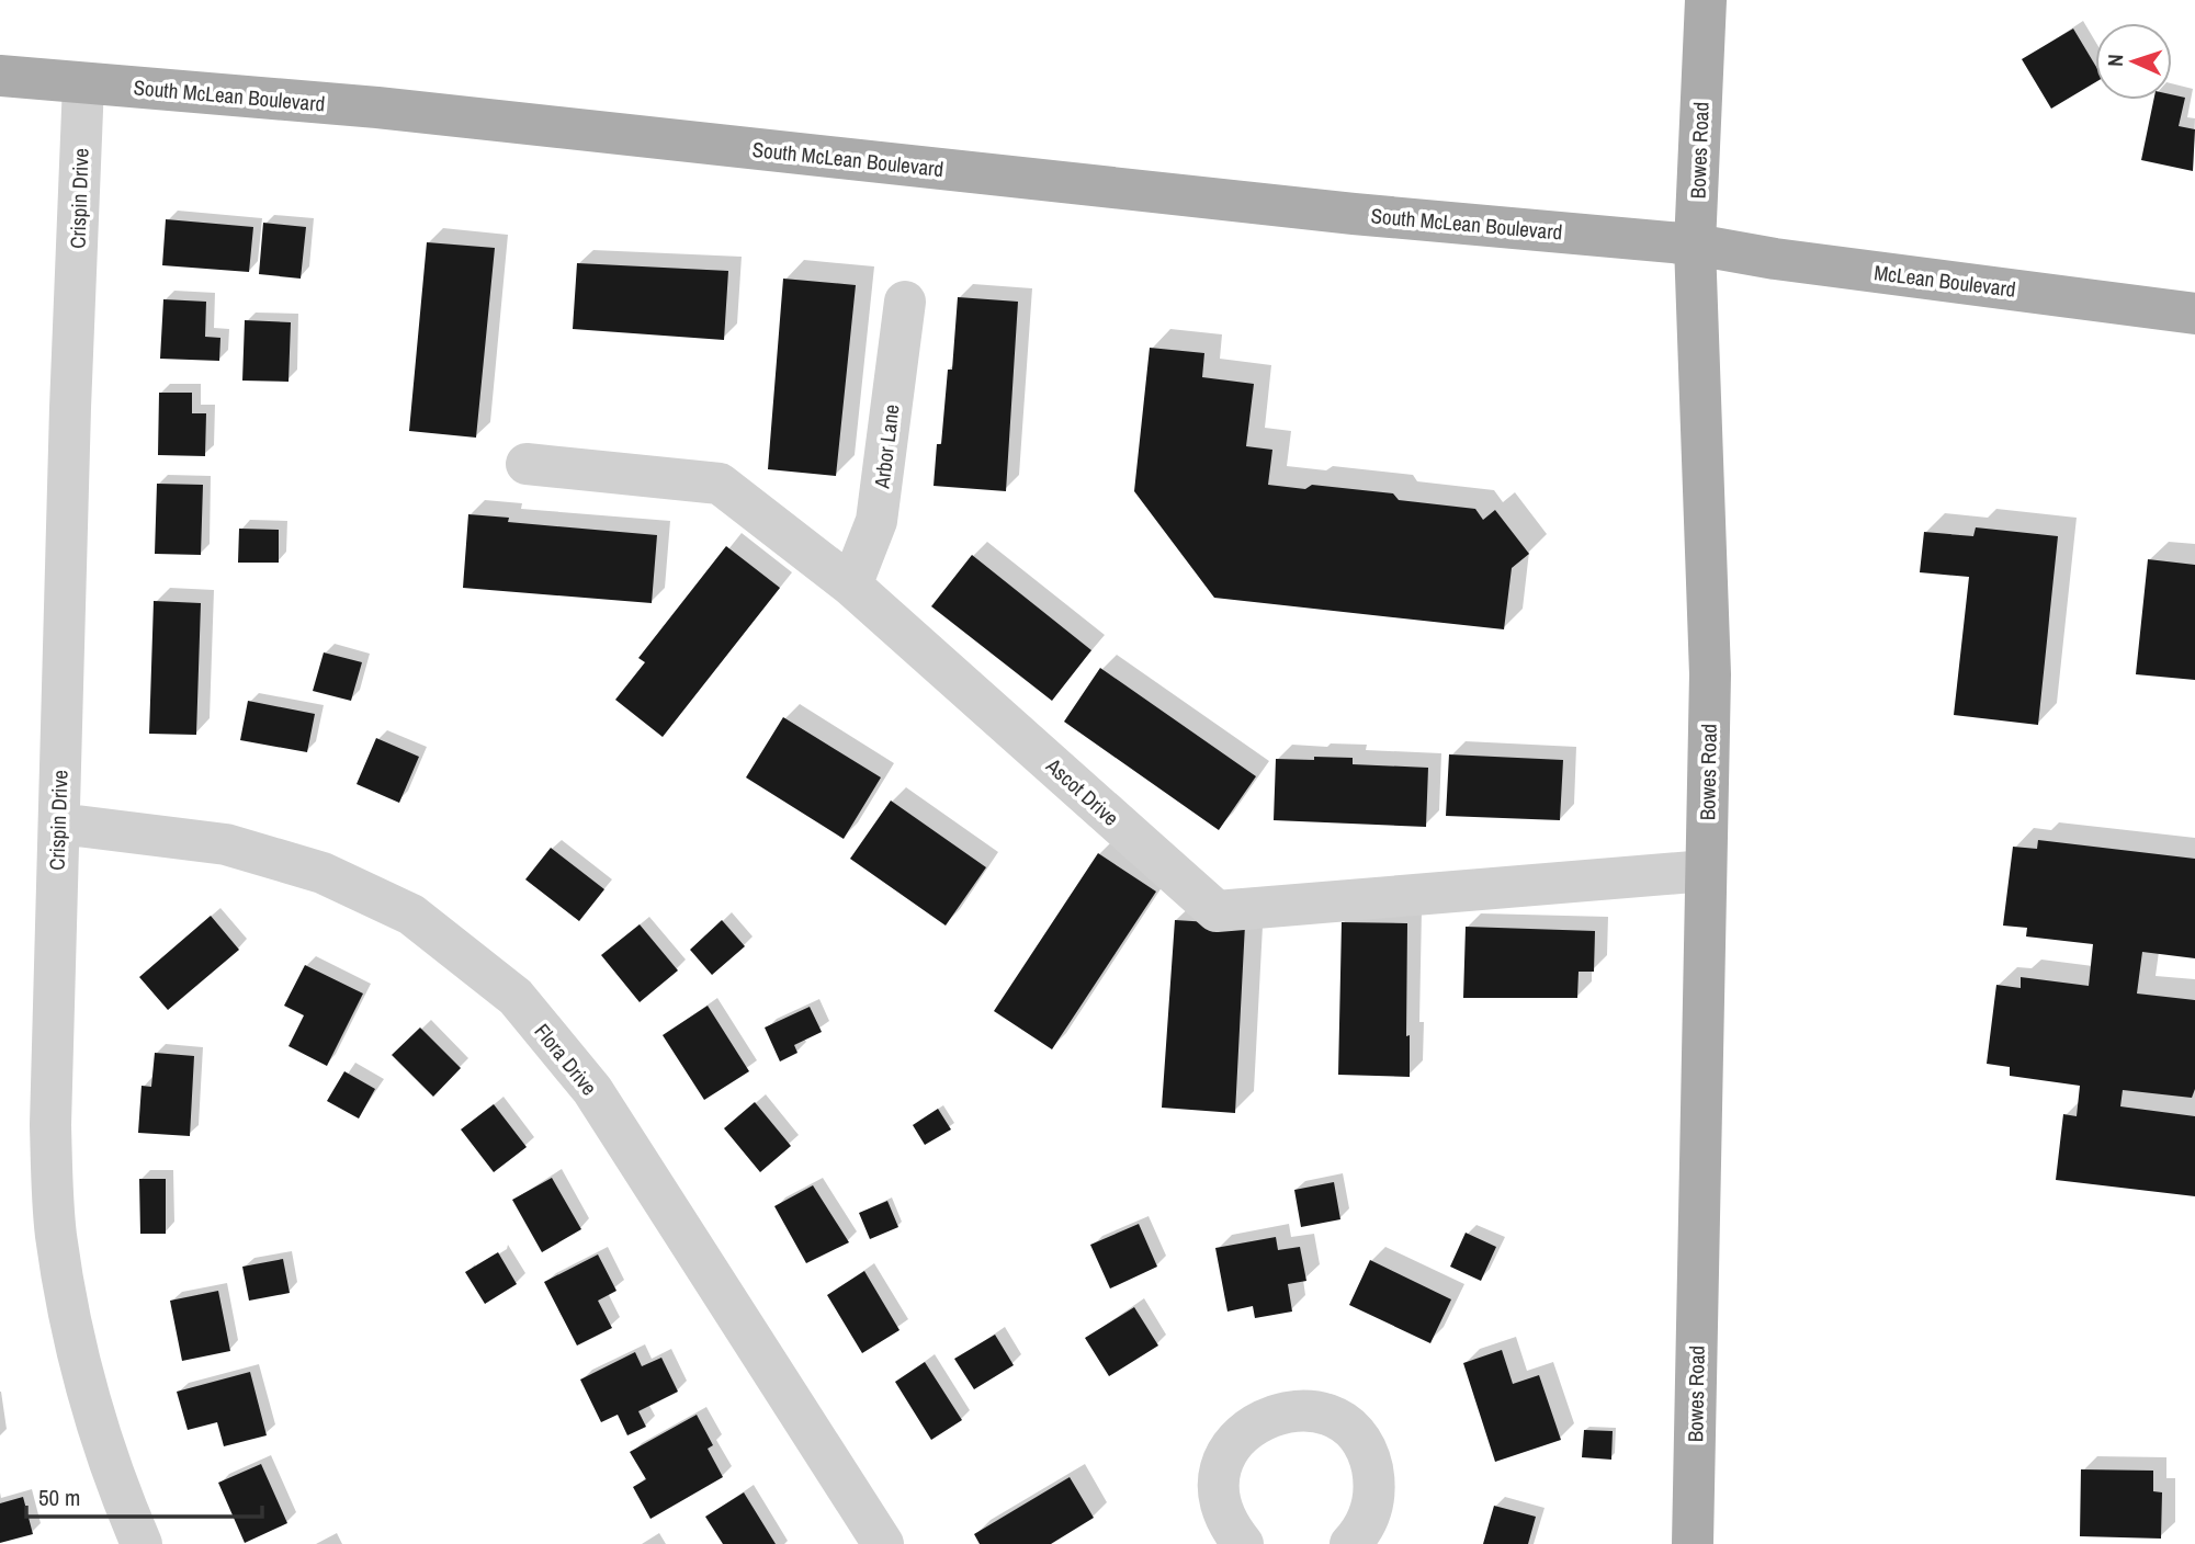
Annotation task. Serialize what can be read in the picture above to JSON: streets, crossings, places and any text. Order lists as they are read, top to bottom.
{
  "streets": {
    "main road": ["South McLean Boulevard", "Bowes Road", "McLean Boulevard"],
    "street": [
      "Crispin Drive",
      "Arbor Lane",
      "Ascot Drive",
      "Flora Drive"
    ]
  },
  "crossings": [
    ["South McLean Boulevard", "Bowes Road"],
    ["South McLean Boulevard", "Crispin Drive"],
    ["South McLean Boulevard", "McLean Boulevard"],
    ["Bowes Road", "McLean Boulevard"],
    ["Bowes Road", "Ascot Drive"],
    ["Crispin Drive", "Flora Drive"],
    ["Arbor Lane", "Ascot Drive"]
  ],
  "scale_bar": "50 m",
  "north": "left"
}
